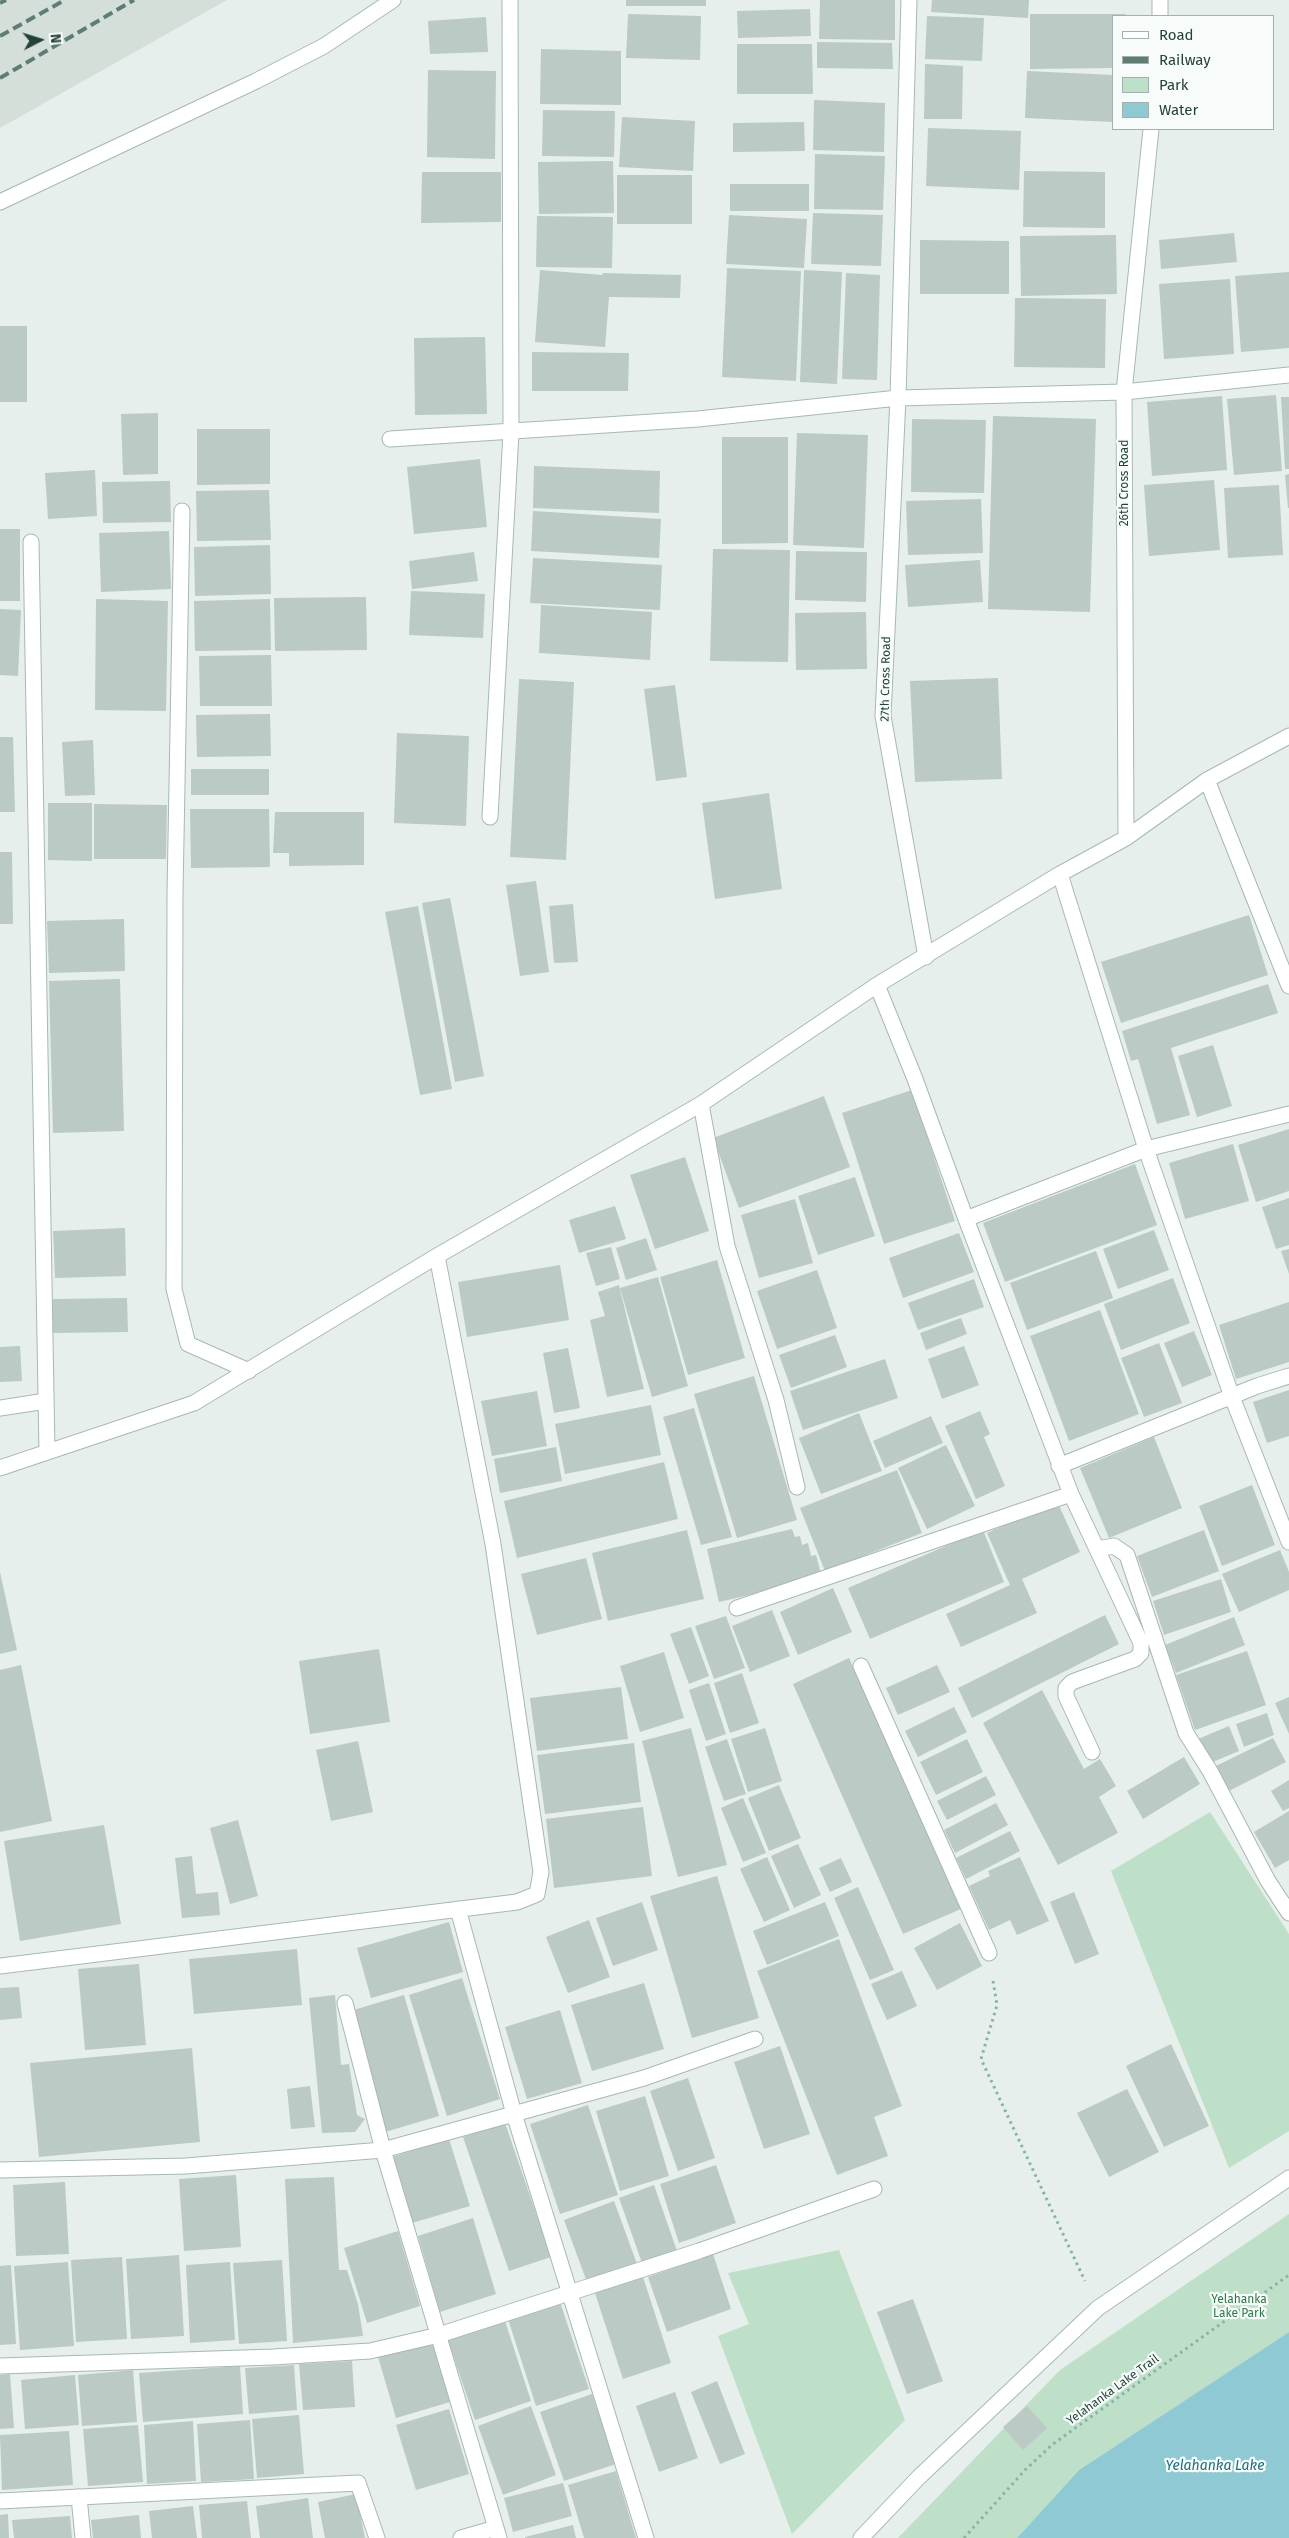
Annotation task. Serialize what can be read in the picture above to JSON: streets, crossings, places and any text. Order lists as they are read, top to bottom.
{
  "streets": {
    "street": ["26th Cross Road", "27th Cross Road"],
    "path": ["Yelahanka Lake Trail"]
  },
  "water": ["Yelahanka Lake"],
  "parks": ["Yelahanka Lake Park"],
  "legend": [
    "Road",
    "Railway",
    "Park",
    "Water"
  ],
  "north": "right"
}
